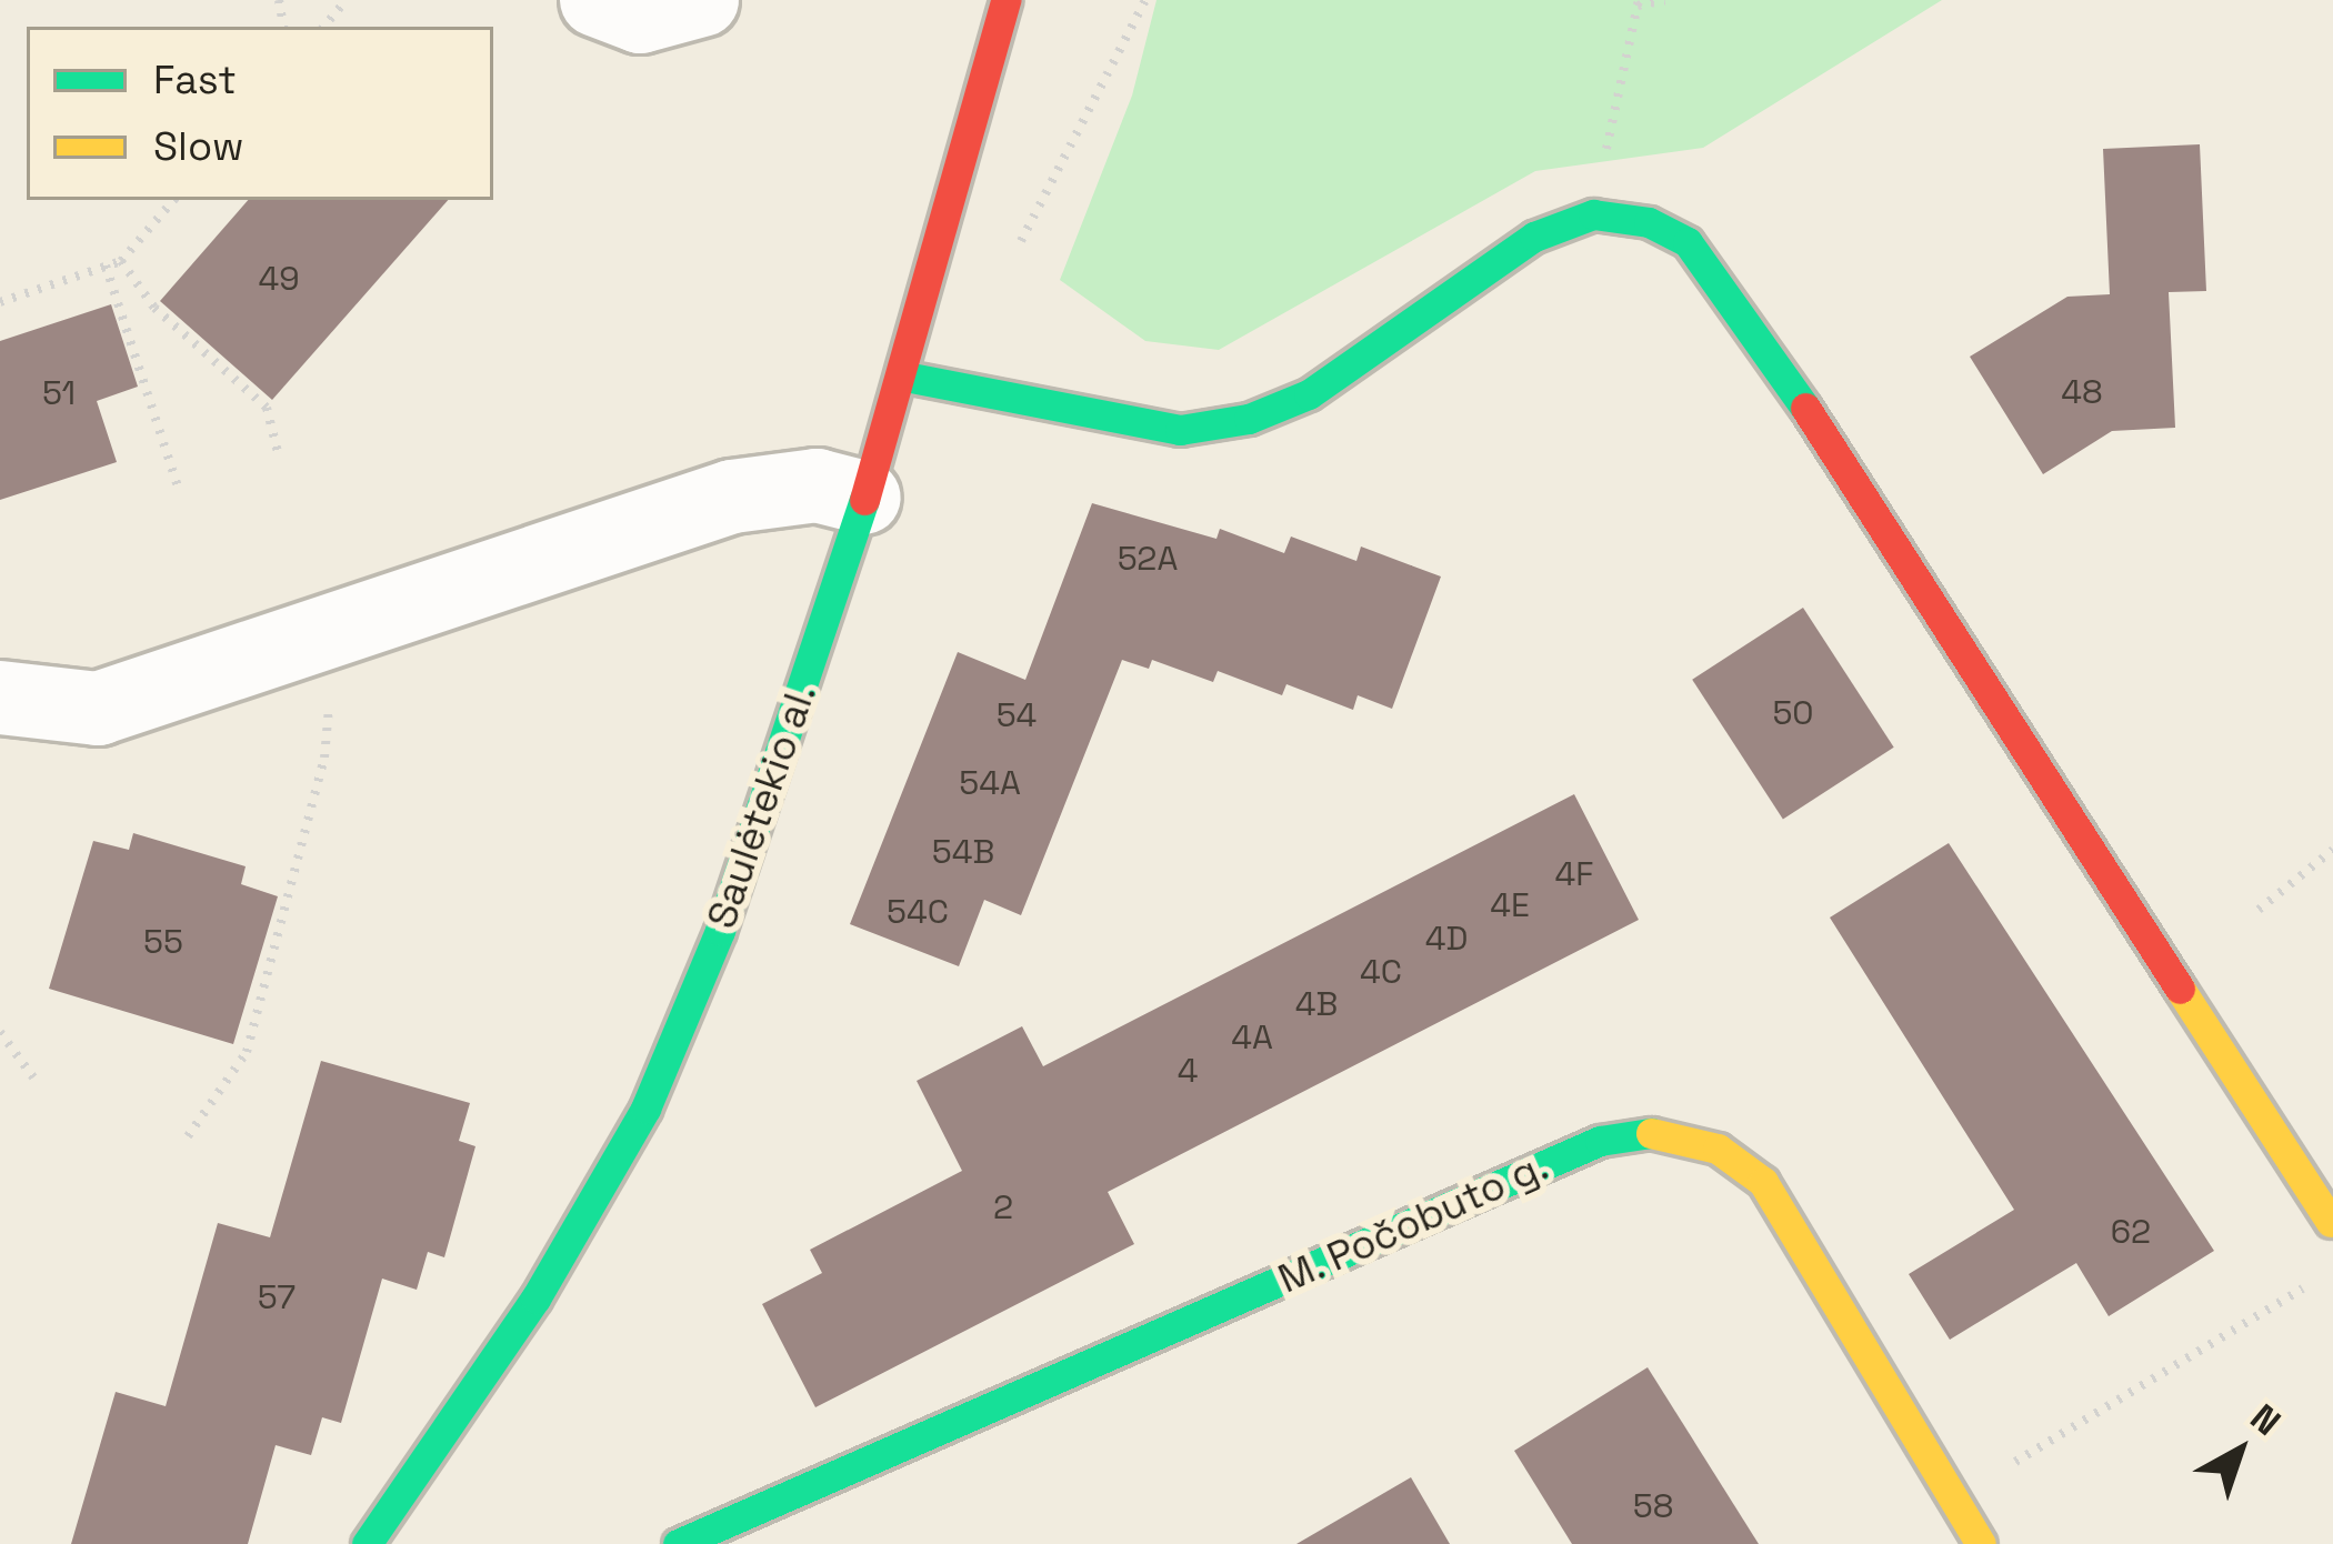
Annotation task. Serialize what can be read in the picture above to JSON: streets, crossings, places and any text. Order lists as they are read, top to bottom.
{
  "streets": {
    "street": ["Saulėtekio al.", "M. Počobuto g."]
  },
  "house_numbers": [
    "49",
    "48",
    "51",
    "52A",
    "50",
    "54",
    "54A",
    "54B",
    "4F",
    "4E",
    "54C",
    "4D",
    "55",
    "4C",
    "4B",
    "4A",
    "4",
    "2",
    "62",
    "57",
    "58"
  ],
  "legend": ["Fast", "Slow"],
  "north": "top right"
}
